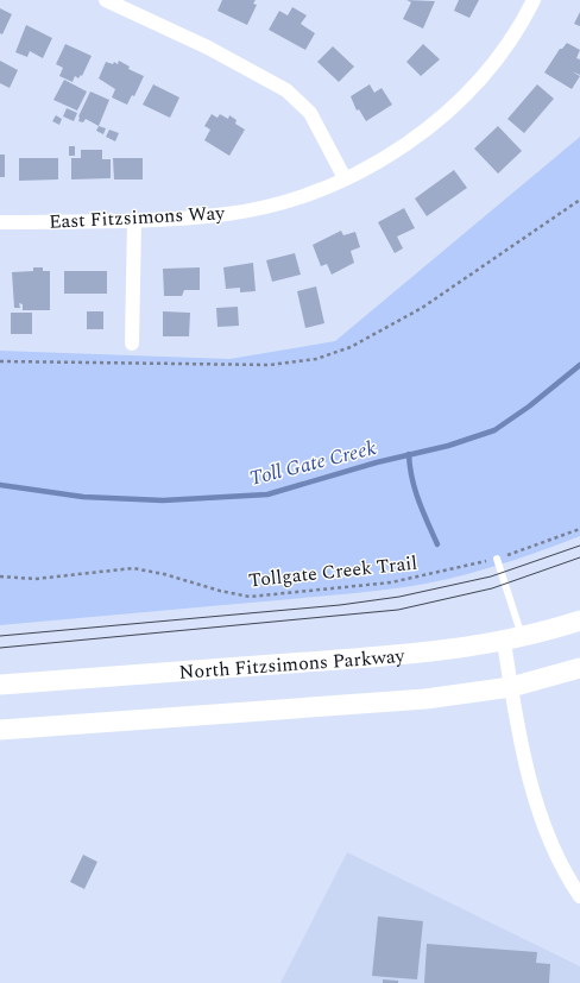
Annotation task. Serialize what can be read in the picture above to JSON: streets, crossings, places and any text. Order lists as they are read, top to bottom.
{
  "streets": {
    "main road": ["North Fitzsimons Parkway"],
    "street": ["East Fitzsimons Way"],
    "path": ["Tollgate Creek Trail"]
  },
  "water": ["Toll Gate Creek"]
}
